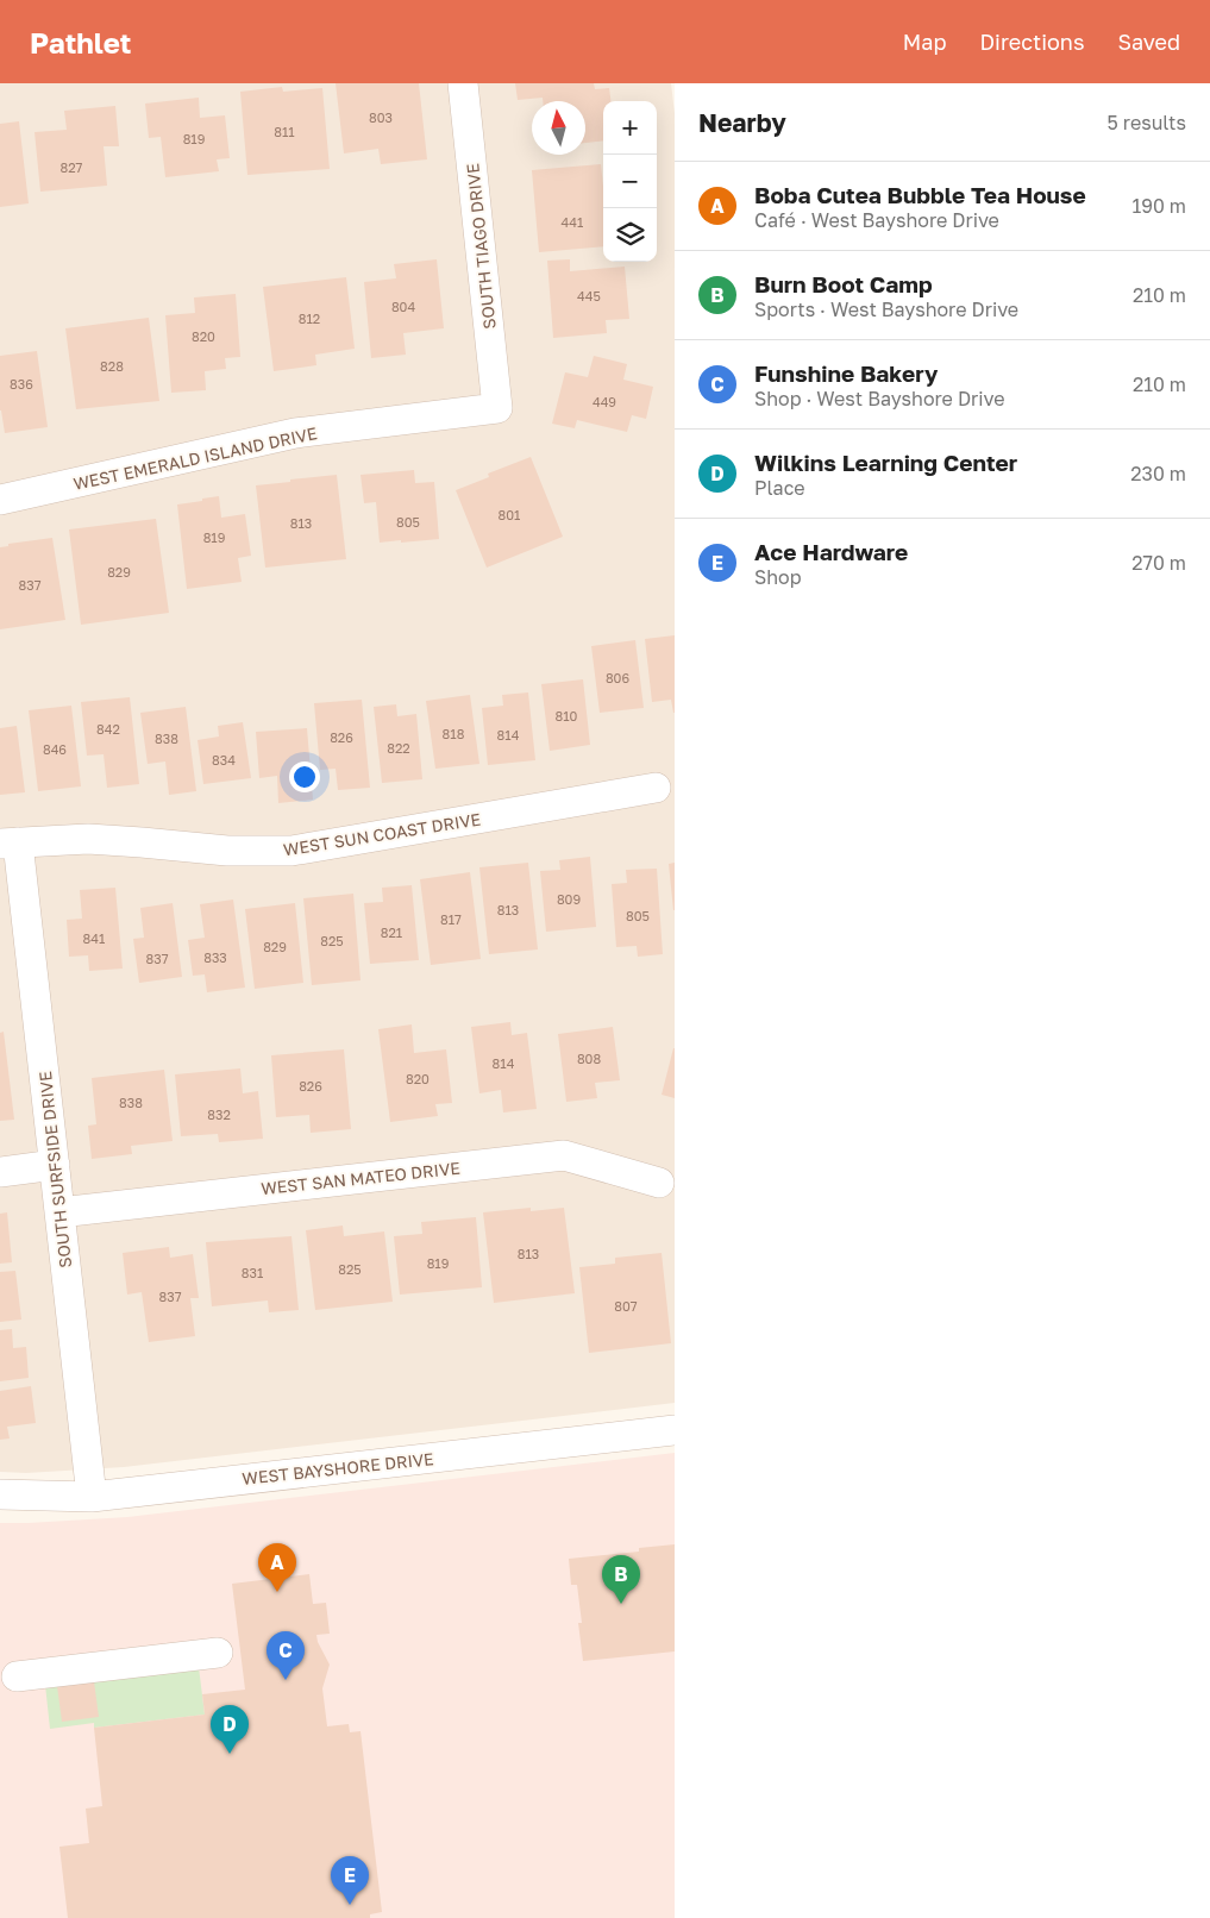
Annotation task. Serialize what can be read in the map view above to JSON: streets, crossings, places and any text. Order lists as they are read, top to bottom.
{
  "streets": {
    "street": [
      "SOUTH TIAGO DRIVE",
      "WEST EMERALD ISLAND DRIVE",
      "WEST SUN COAST DRIVE",
      "SOUTH SURFSIDE DRIVE",
      "WEST SAN MATEO DRIVE",
      "WEST BAYSHORE DRIVE"
    ]
  },
  "crossings": [
    ["SOUTH TIAGO DRIVE", "WEST EMERALD ISLAND DRIVE"],
    ["WEST SUN COAST DRIVE", "SOUTH SURFSIDE DRIVE"],
    ["SOUTH SURFSIDE DRIVE", "WEST SAN MATEO DRIVE"],
    ["SOUTH SURFSIDE DRIVE", "WEST BAYSHORE DRIVE"]
  ],
  "house_numbers": [
    "803",
    "811",
    "819",
    "827",
    "441",
    "445",
    "804",
    "812",
    "820",
    "828",
    "836",
    "449",
    "801",
    "805",
    "813",
    "819",
    "829",
    "837",
    "806",
    "810",
    "842",
    "818",
    "814",
    "826",
    "838",
    "822",
    "846",
    "834",
    "809",
    "813",
    "805",
    "817",
    "821",
    "841",
    "825",
    "829",
    "833",
    "837",
    "808",
    "814",
    "820",
    "826",
    "838",
    "832",
    "813",
    "819",
    "825",
    "831",
    "837",
    "807"
  ],
  "north": "top",
  "page": {
    "header": "Pathlet",
    "nav": ["Map", "Directions", "Saved"],
    "heading": ["Nearby", "5 results"],
    "map_buttons": ["+", "−"],
    "list": [
      {
        "mark": "A",
        "name": "Boba Cutea Bubble Tea House",
        "note": "Café · West Bayshore Drive",
        "value": "190 m"
      },
      {
        "mark": "B",
        "name": "Burn Boot Camp",
        "note": "Sports · West Bayshore Drive",
        "value": "210 m"
      },
      {
        "mark": "C",
        "name": "Funshine Bakery",
        "note": "Shop · West Bayshore Drive",
        "value": "210 m"
      },
      {
        "mark": "D",
        "name": "Wilkins Learning Center",
        "note": "Place",
        "value": "230 m"
      },
      {
        "mark": "E",
        "name": "Ace Hardware",
        "note": "Shop",
        "value": "270 m"
      }
    ],
    "pins": [
      "A",
      "B",
      "C",
      "D",
      "E"
    ]
  }
}
